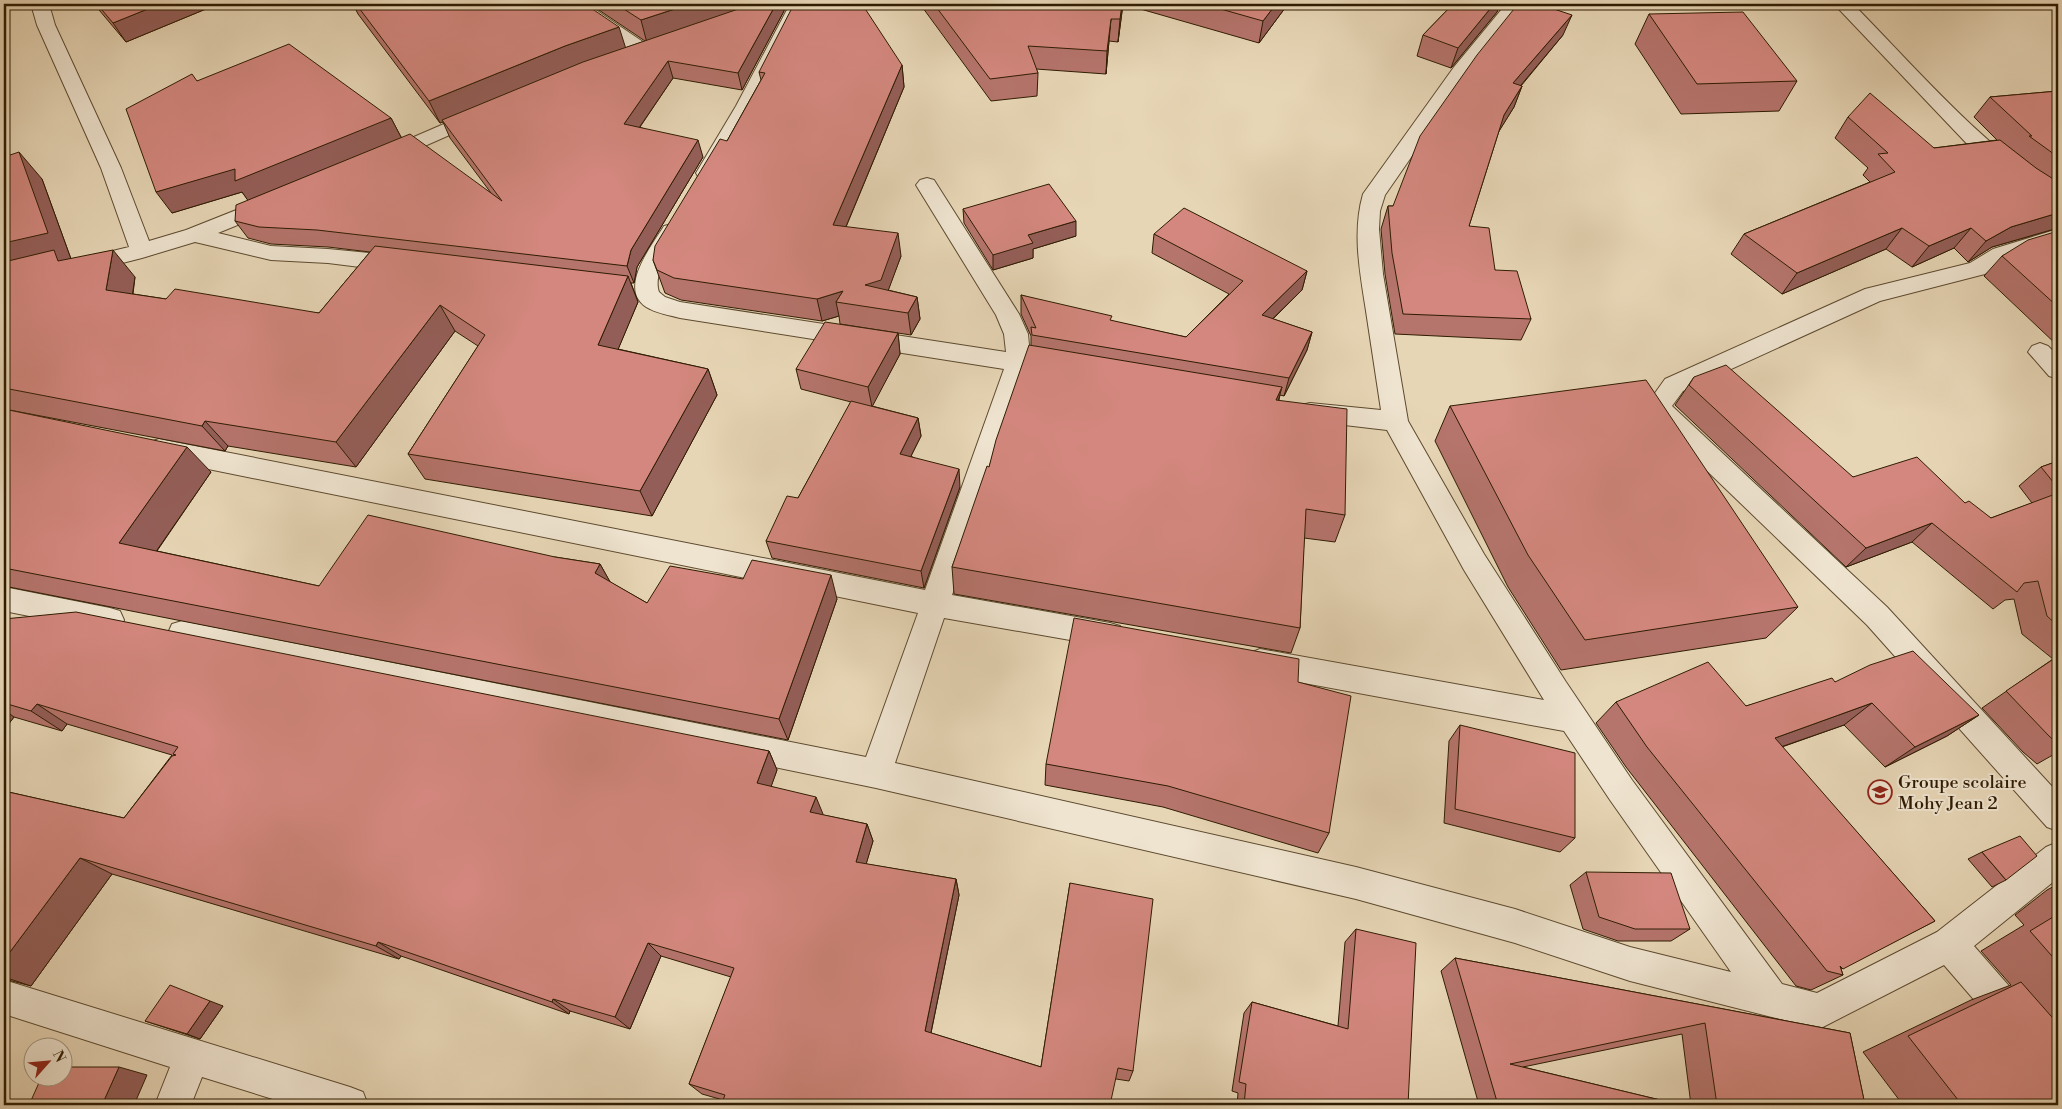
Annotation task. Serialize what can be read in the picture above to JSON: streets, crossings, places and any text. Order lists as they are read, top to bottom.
{
  "places": {
    "school or university": ["Groupe scolaire Mohy Jean 2"]
  },
  "north": "top right"
}
